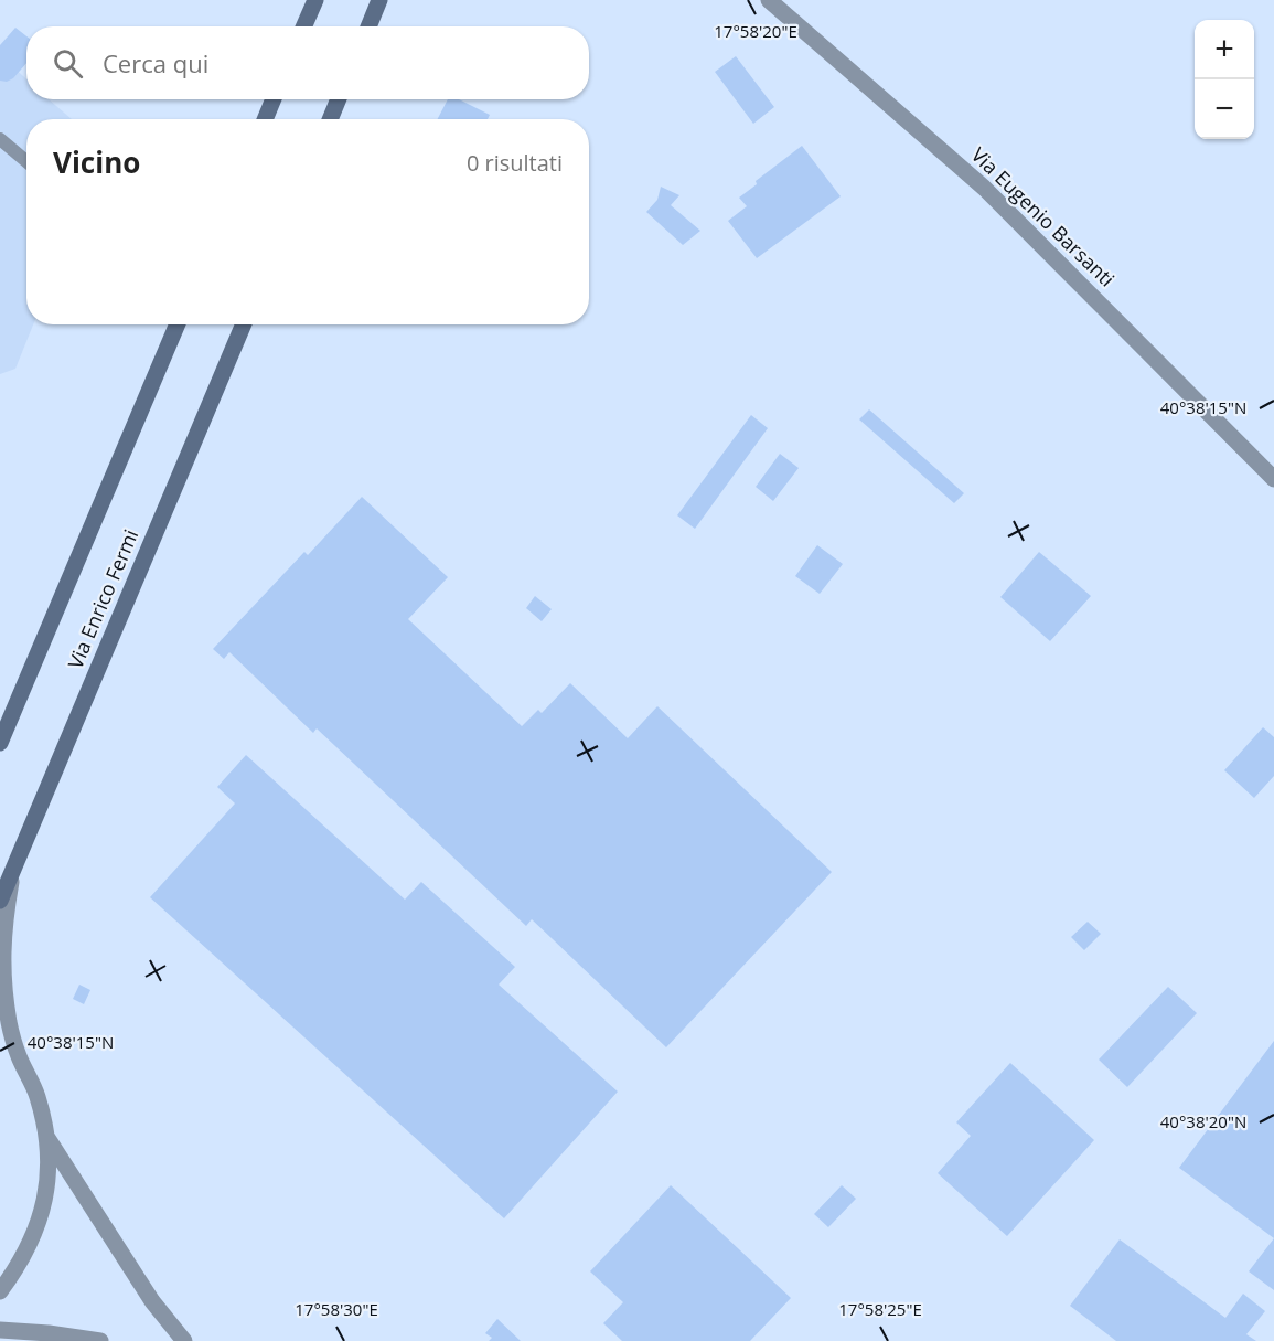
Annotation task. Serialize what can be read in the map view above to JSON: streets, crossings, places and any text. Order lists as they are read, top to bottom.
{
  "streets": {
    "street": ["Via Eugenio Barsanti", "Via Enrico Fermi"]
  },
  "page": {
    "map_buttons": ["+", "−"],
    "search": "Cerca qui",
    "heading": ["Vicino", "0 risultati"]
  },
  "coordinates": [
    "17°58'20\"E",
    "40°38'15\"N",
    "40°38'20\"N",
    "17°58'30\"E",
    "17°58'25\"E"
  ]
}
